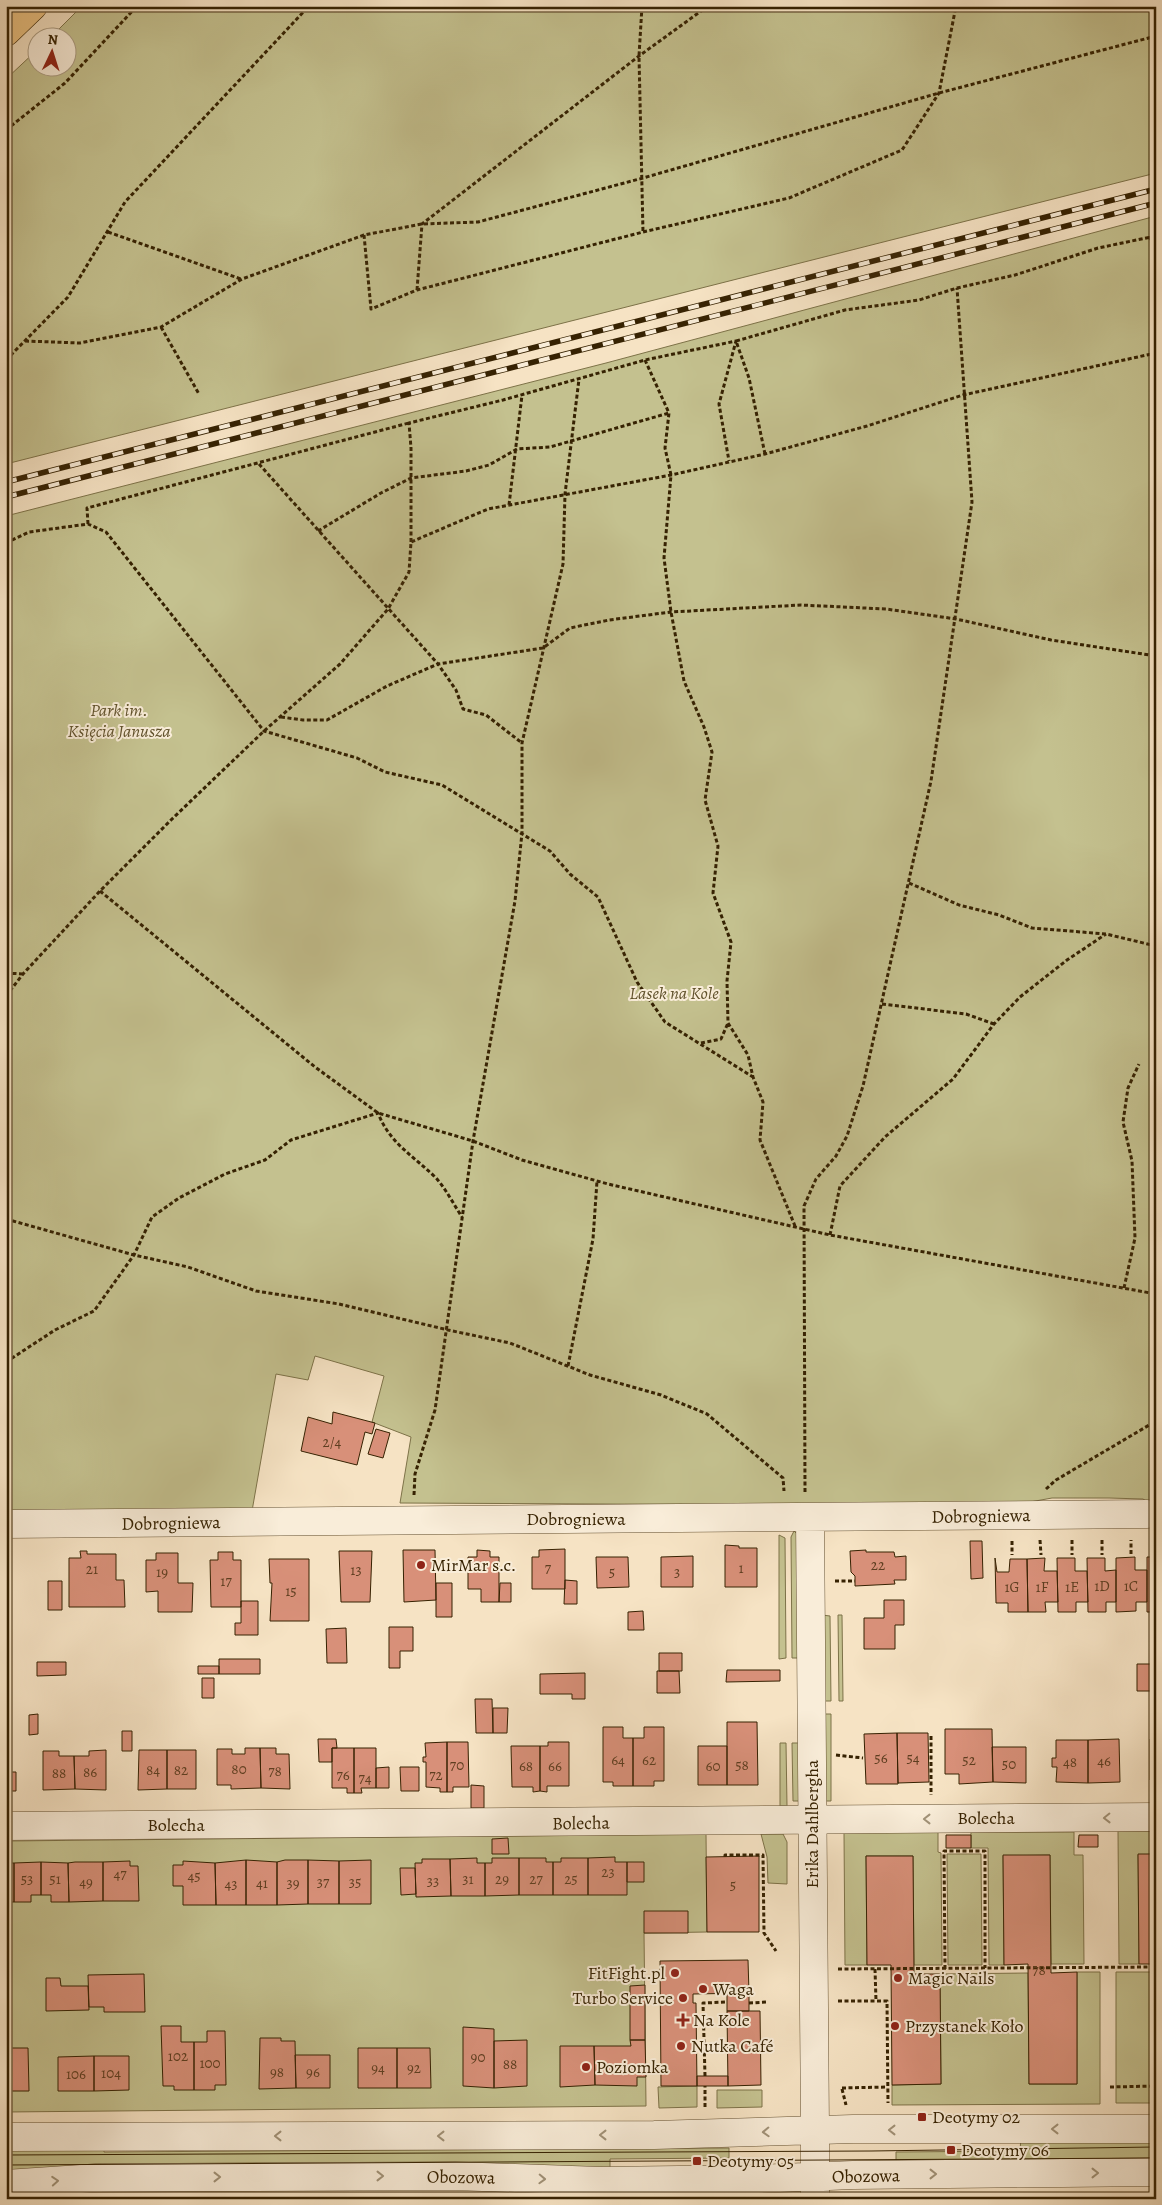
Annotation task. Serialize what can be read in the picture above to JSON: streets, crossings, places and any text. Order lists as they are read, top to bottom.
{
  "streets": {
    "street": [
      "Dobrogniewa",
      "Bolecha",
      "Erika Dahlbergha",
      "Obozowa"
    ]
  },
  "crossings": [
    ["Dobrogniewa", "Erika Dahlbergha"],
    ["Bolecha", "Erika Dahlbergha"],
    ["Erika Dahlbergha", "Obozowa"]
  ],
  "parks": ["Park im. Księcia Janusza", "Lasek na Kole"],
  "places": {
    "other": [
      "MirMar s.c.",
      "FitFight.pl",
      "Magic Nails",
      "Waga",
      "Turbo Service",
      "Przystanek Koło",
      "Nutka Café",
      "Poziomka"
    ],
    "health": ["Na Kole"],
    "transit": ["Deotymy 02", "Deotymy 06", "Deotymy 05"]
  },
  "house_numbers": [
    "2/4",
    "22",
    "7",
    "1",
    "21",
    "13",
    "19",
    "5",
    "3",
    "17",
    "1D",
    "1C",
    "1G",
    "1F",
    "1E",
    "15",
    "56",
    "54",
    "64",
    "62",
    "52",
    "46",
    "48",
    "50",
    "70",
    "58",
    "68",
    "66",
    "60",
    "80",
    "84",
    "82",
    "78",
    "86",
    "88",
    "76",
    "72",
    "74",
    "23",
    "47",
    "45",
    "53",
    "51",
    "31",
    "29",
    "27",
    "25",
    "33",
    "49",
    "37",
    "35",
    "41",
    "39",
    "43",
    "5",
    "78",
    "102",
    "90",
    "100",
    "88",
    "94",
    "92",
    "98",
    "96",
    "104",
    "106"
  ],
  "north": "top"
}
